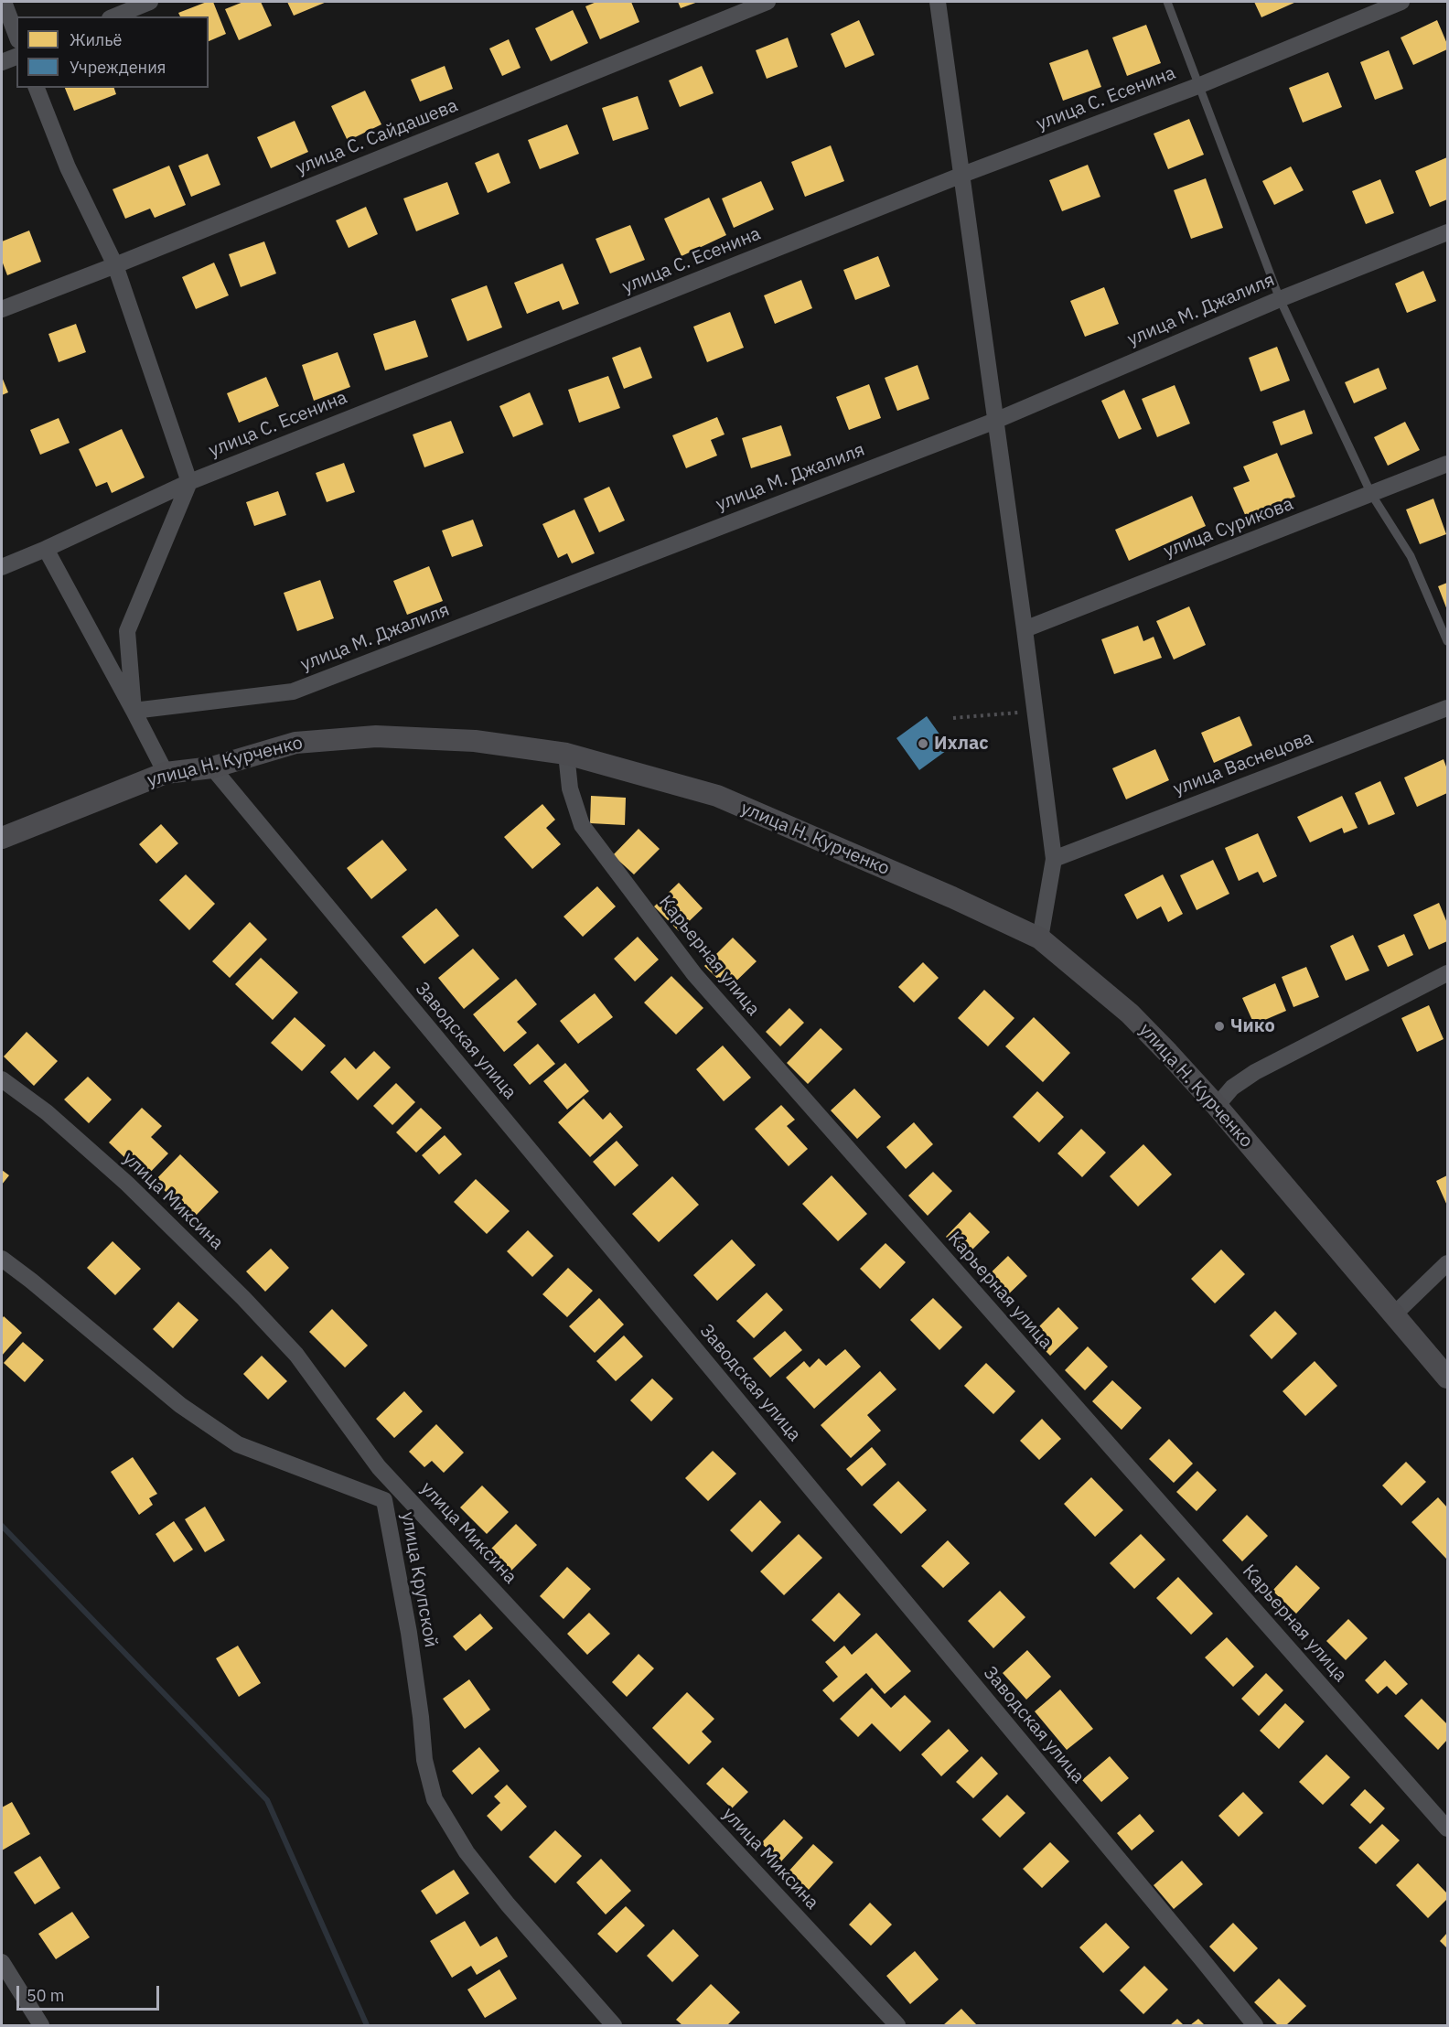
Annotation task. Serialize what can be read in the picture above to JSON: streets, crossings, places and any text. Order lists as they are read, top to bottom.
{
  "streets": {
    "main road": ["улица Н. Курченко"],
    "street": [
      "улица С. Есенина",
      "улица С. Сайдашева",
      "улица М. Джалиля",
      "улица Сурикова",
      "улица Васнецова",
      "Карьерная улица",
      "Заводская улица",
      "улица Миксина",
      "улица Крупской"
    ]
  },
  "crossings": [
    ["улица Н. Курченко", "Карьерная улица"],
    ["улица Н. Курченко", "Заводская улица"]
  ],
  "places": ["Ихлас", "Чико"],
  "legend": ["Жильё", "Учреждения"],
  "scale_bar": "50 m"
}
